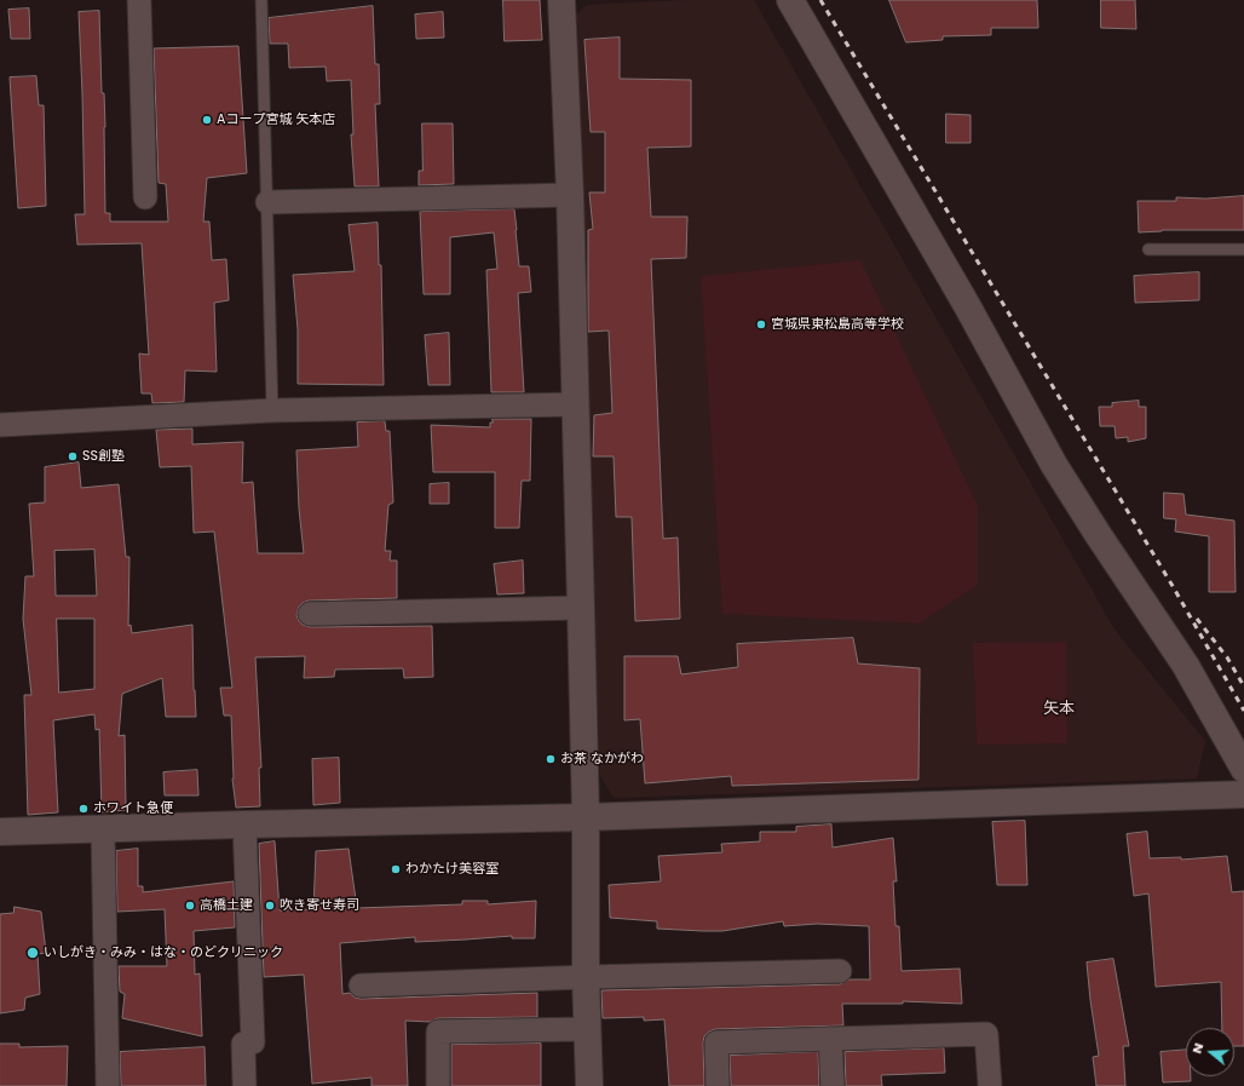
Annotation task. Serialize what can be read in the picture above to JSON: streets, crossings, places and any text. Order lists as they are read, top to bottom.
{
  "districts": ["矢本"],
  "places": [
    "Aコープ宮城 矢本店",
    "宮城県東松島高等学校",
    "SS創塾",
    "お茶 なかがわ",
    "ホワイト急便",
    "わかたけ美容室",
    "高橋土建",
    "吹き寄せ寿司",
    "いしがき・みみ・はな・のどクリニック"
  ],
  "north": "left"
}
